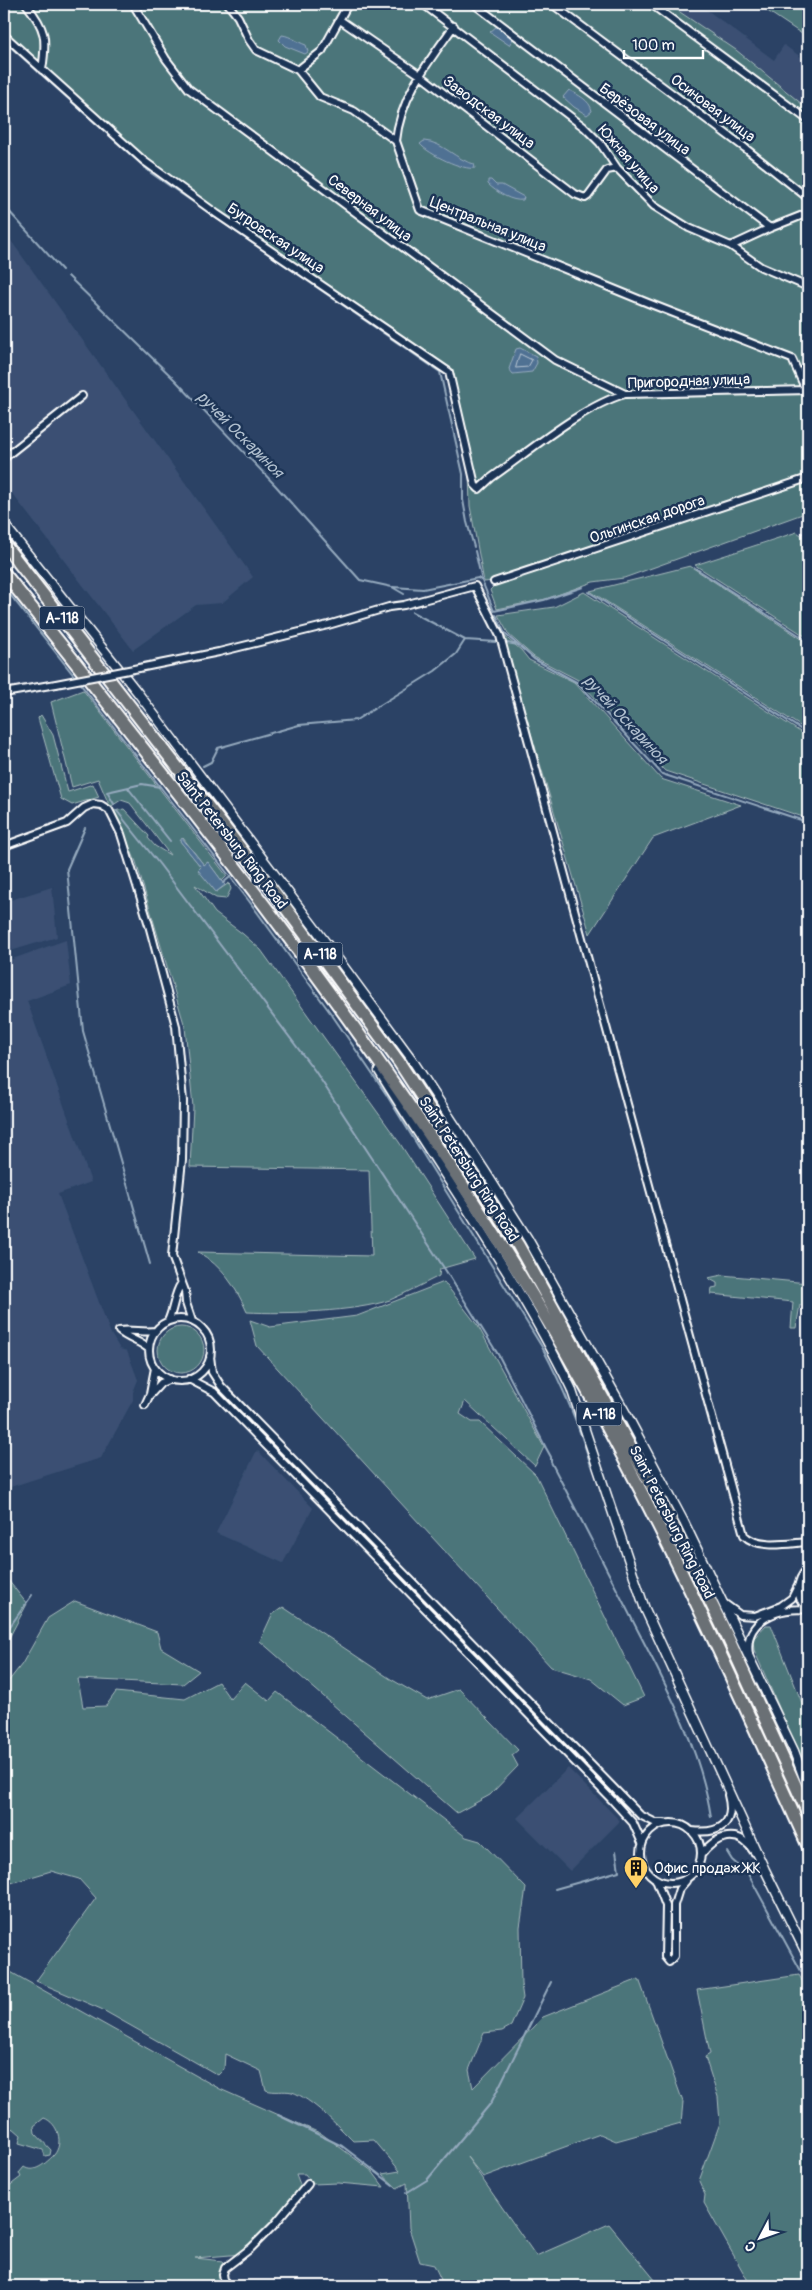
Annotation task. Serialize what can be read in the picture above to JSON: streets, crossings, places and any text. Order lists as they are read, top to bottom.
{
  "streets": {
    "highway": ["А-118", "Saint Petersburg Ring Road"],
    "street": [
      "Осиновая улица",
      "Заводская улица",
      "Берёзовая улица",
      "Южная улица",
      "Северная улица",
      "Центральная улица",
      "Бугровская улица",
      "Пригородная улица",
      "Ольгинская дорога"
    ]
  },
  "crossings": [
    ["Заводская улица", "Южная улица"],
    ["Северная улица", "Пригородная улица"],
    ["Центральная улица", "Пригородная улица"],
    ["Бугровская улица", "Пригородная улица"]
  ],
  "water": ["ручей Оскариноя"],
  "places": {
    "building": ["Офис продаж ЖК"]
  },
  "scale_bar": "100 m",
  "north": "bottom left"
}
